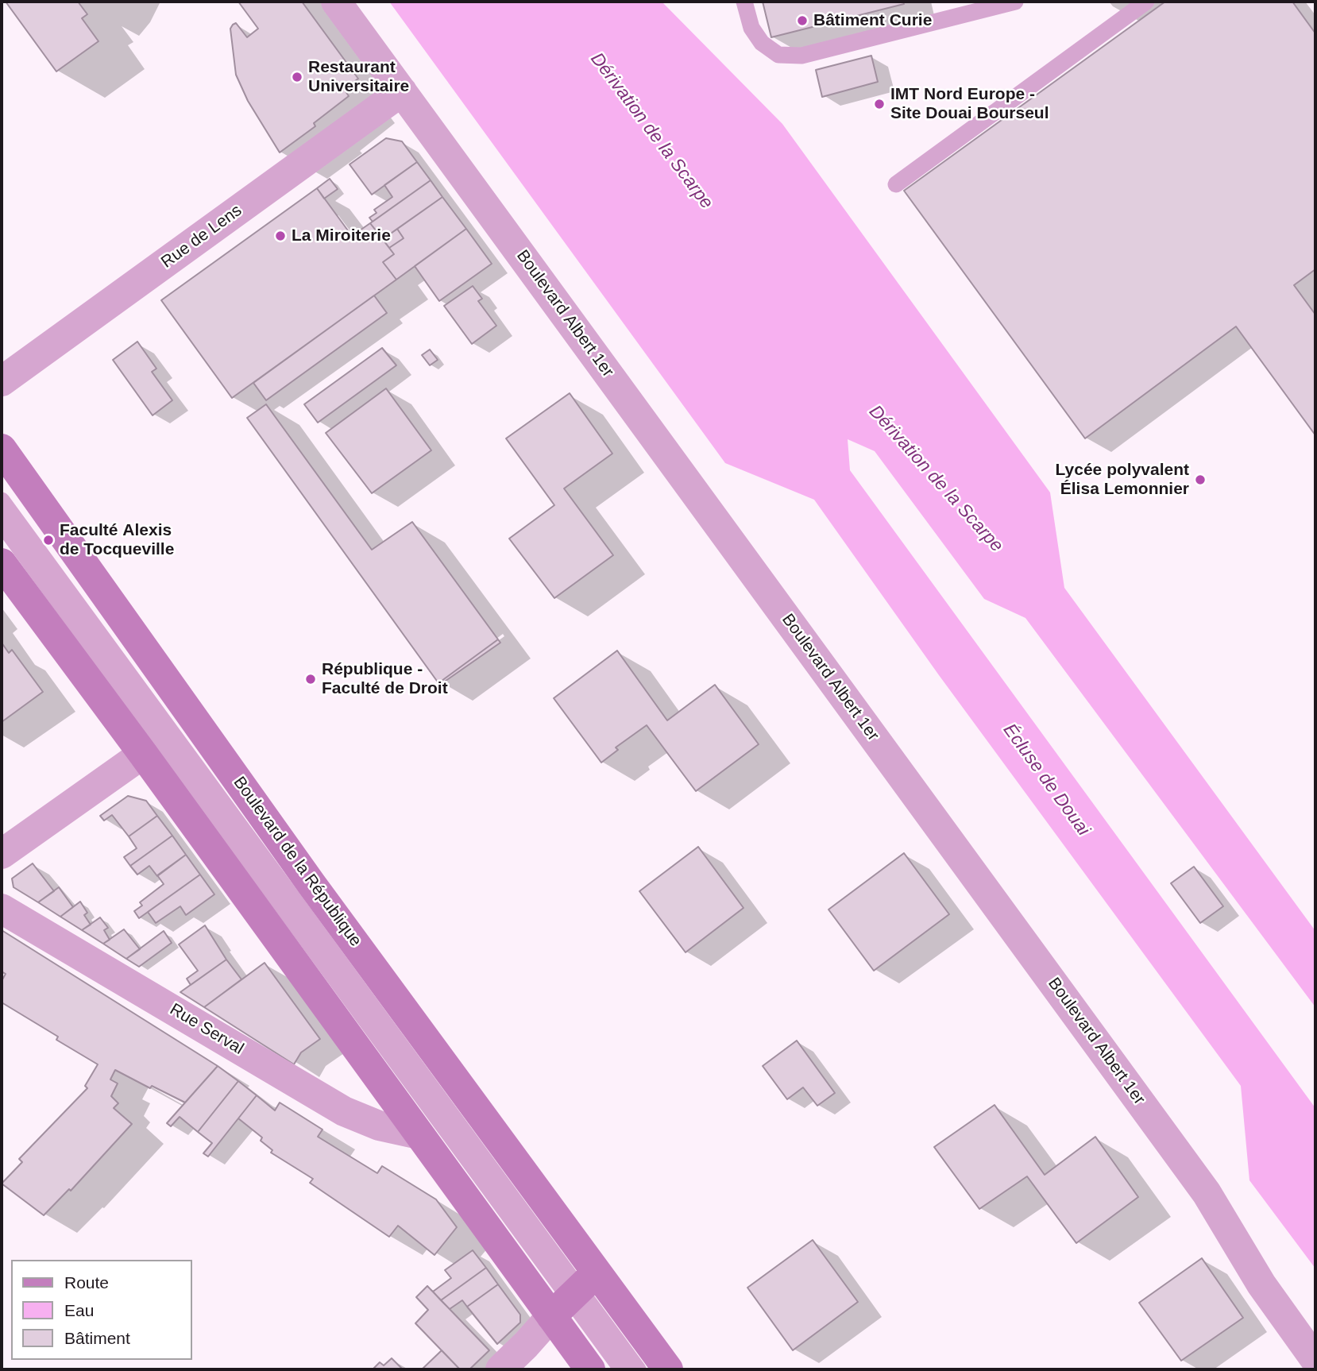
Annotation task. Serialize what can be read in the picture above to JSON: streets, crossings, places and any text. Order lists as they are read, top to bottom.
{
  "streets": {
    "main road": ["Boulevard de la République"],
    "street": ["Rue de Lens", "Boulevard Albert 1er", "Rue Serval"]
  },
  "crossings": [
    ["Rue de Lens", "Boulevard Albert 1er"],
    ["Boulevard de la République", "Rue Serval"]
  ],
  "water": ["Dérivation de la Scarpe", "Écluse de Douai"],
  "places": [
    "Bâtiment Curie",
    "Restaurant Universitaire",
    "IMT Nord Europe - Site Douai Bourseul",
    "La Miroiterie",
    "Lycée polyvalent Élisa Lemonnier",
    "Faculté Alexis de Tocqueville",
    "République - Faculté de Droit"
  ],
  "legend": ["Route", "Eau", "Bâtiment"]
}
